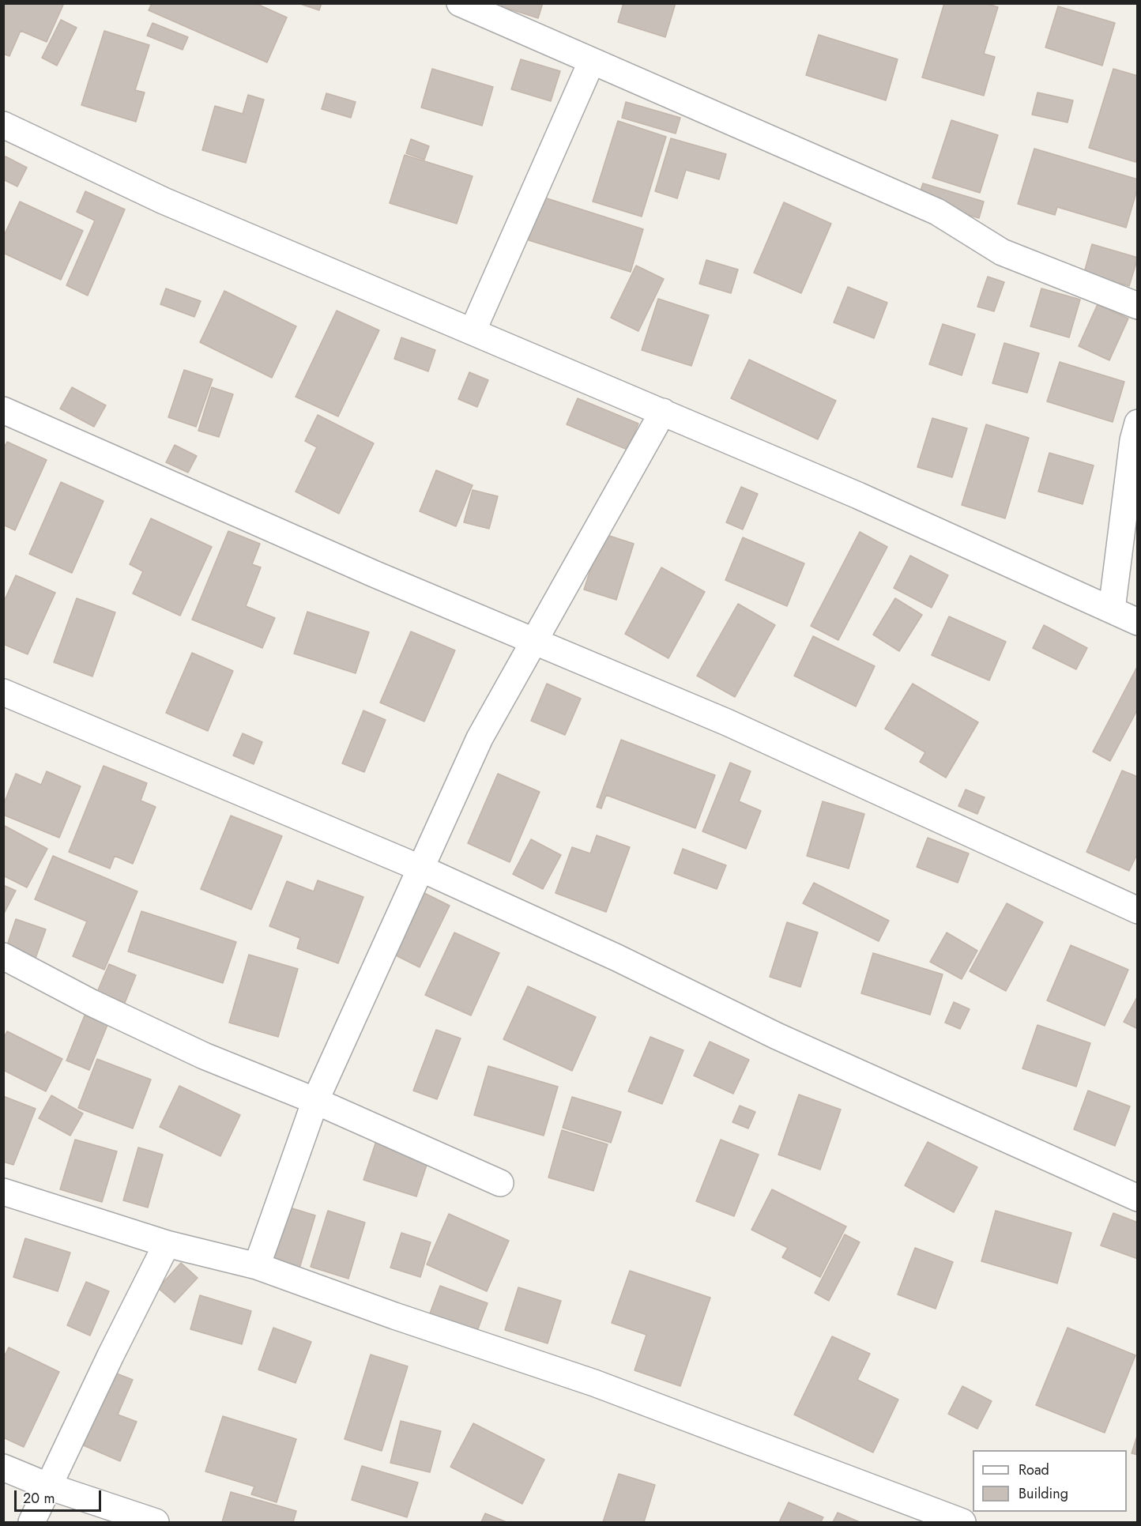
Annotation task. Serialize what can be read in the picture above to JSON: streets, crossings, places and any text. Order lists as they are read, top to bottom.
{
  "legend": ["Road", "Building"],
  "scale_bar": "20 m"
}
